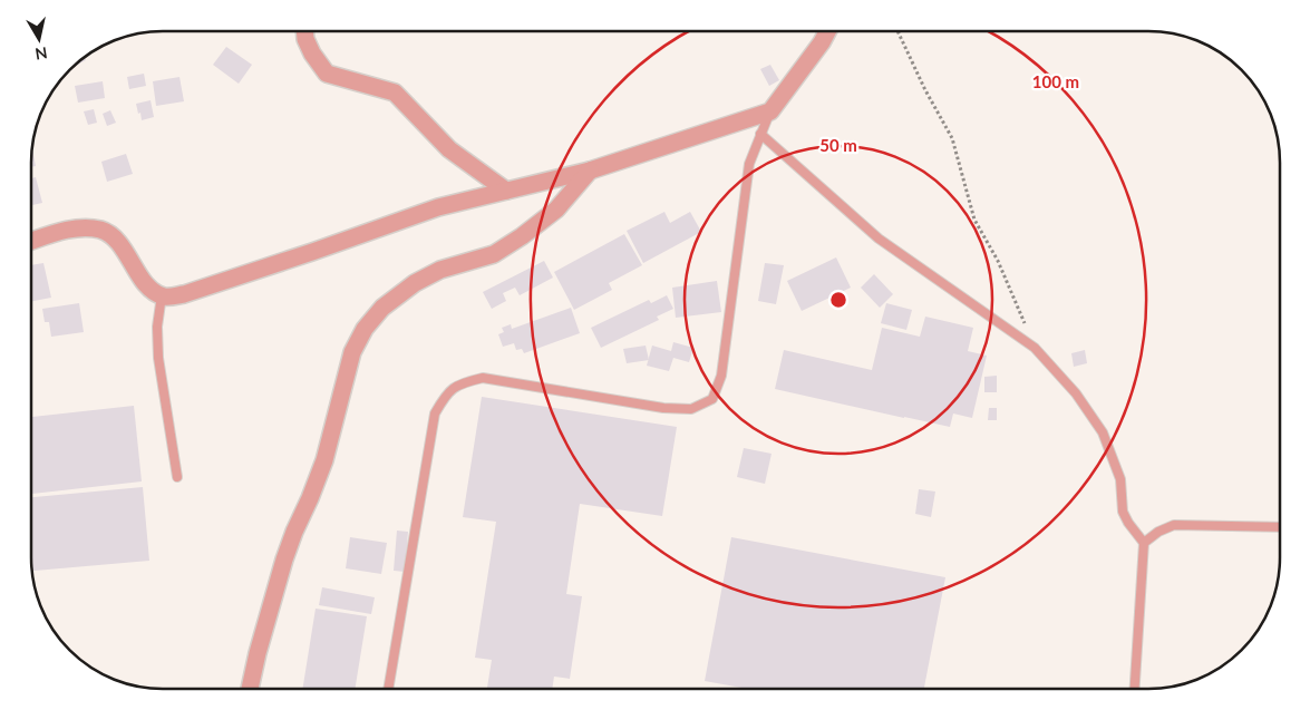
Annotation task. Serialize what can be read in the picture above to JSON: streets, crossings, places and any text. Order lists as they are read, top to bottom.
{
  "north": "bottom",
  "rings": ["100 m", "50 m"]
}
